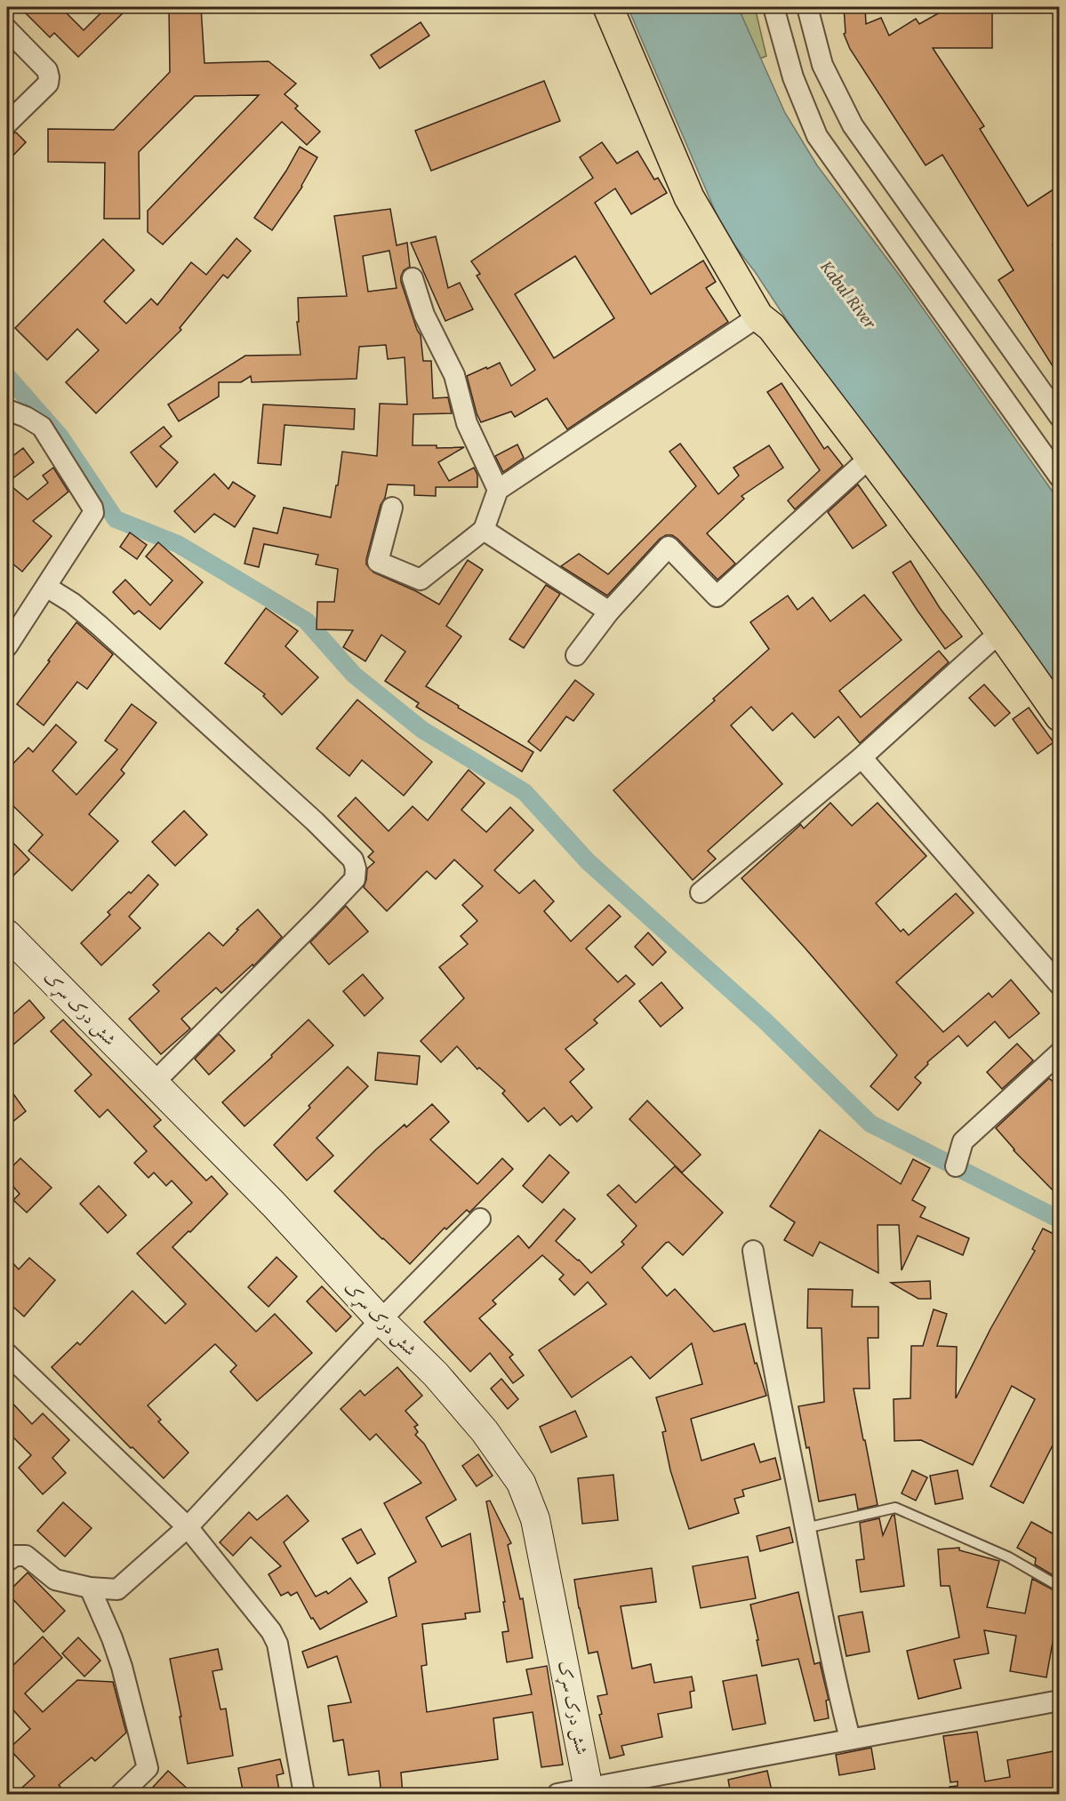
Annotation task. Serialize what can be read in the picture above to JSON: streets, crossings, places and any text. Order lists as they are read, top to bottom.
{
  "streets": {
    "main road": ["شش درک سړک"]
  },
  "water": ["Kabul River"]
}
